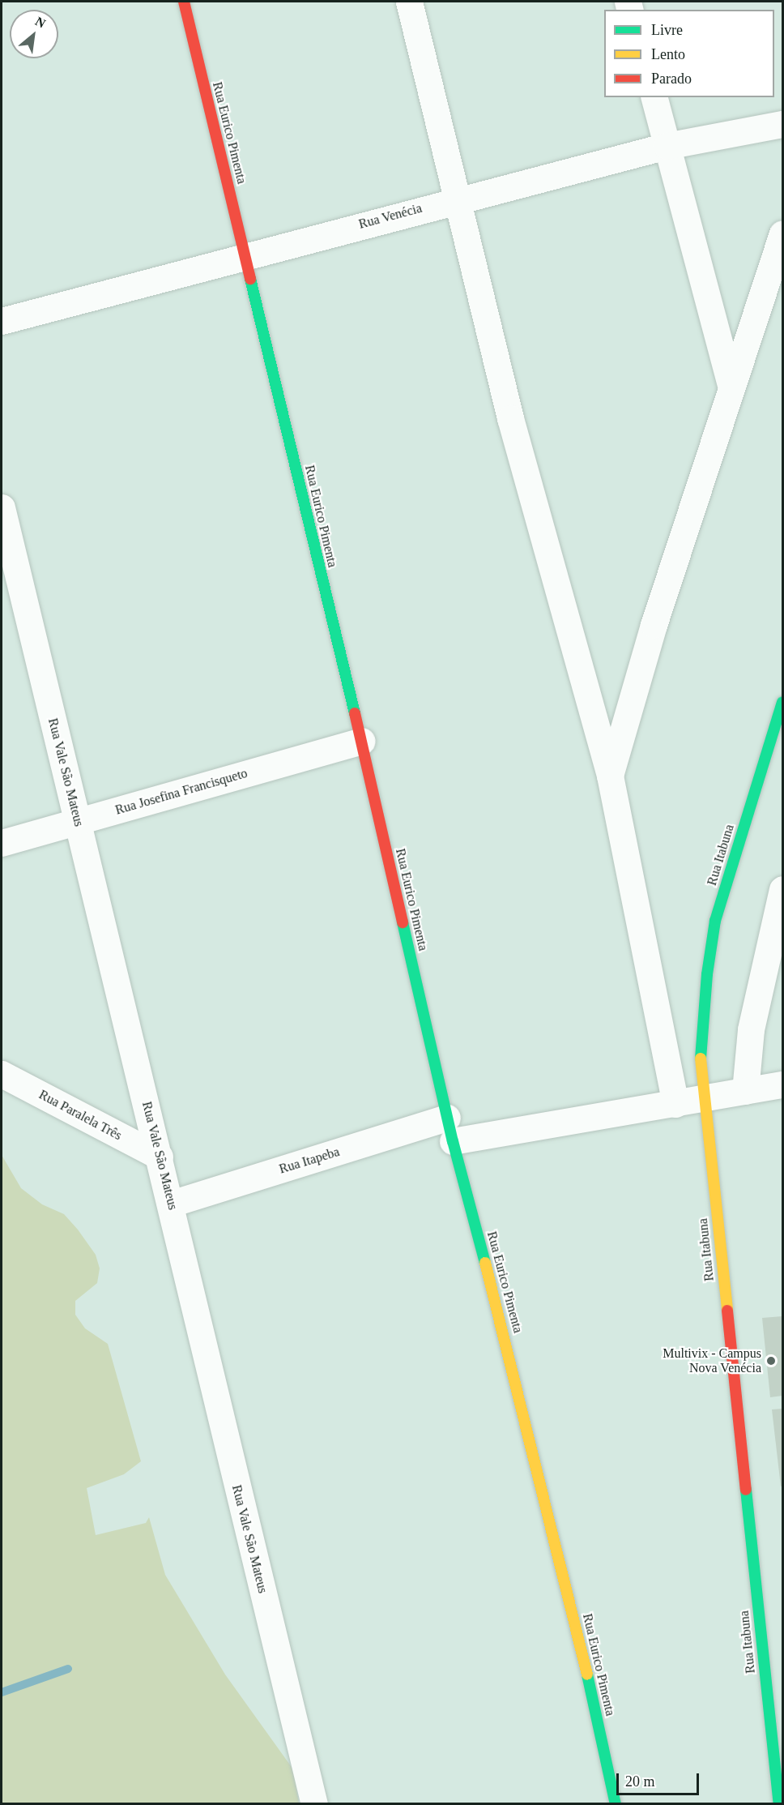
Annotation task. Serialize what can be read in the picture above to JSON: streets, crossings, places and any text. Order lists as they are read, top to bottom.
{
  "streets": {
    "street": [
      "Rua Eurico Pimenta",
      "Rua Venécia",
      "Rua Vale São Mateus",
      "Rua Josefina Francisqueto",
      "Rua Itabuna",
      "Rua Paralela Três",
      "Rua Itapeba"
    ]
  },
  "crossings": [
    ["Rua Eurico Pimenta", "Rua Venécia"],
    ["Rua Eurico Pimenta", "Rua Josefina Francisqueto"],
    ["Rua Eurico Pimenta", "Rua Itapeba"],
    ["Rua Vale São Mateus", "Rua Josefina Francisqueto"],
    ["Rua Vale São Mateus", "Rua Paralela Três"],
    ["Rua Vale São Mateus", "Rua Itapeba"],
    ["Rua Itabuna", "Rua Itapeba"]
  ],
  "places": ["Multivix - Campus Nova Venécia"],
  "legend": ["Livre", "Lento", "Parado"],
  "scale_bar": "20 m",
  "north": "top right"
}
